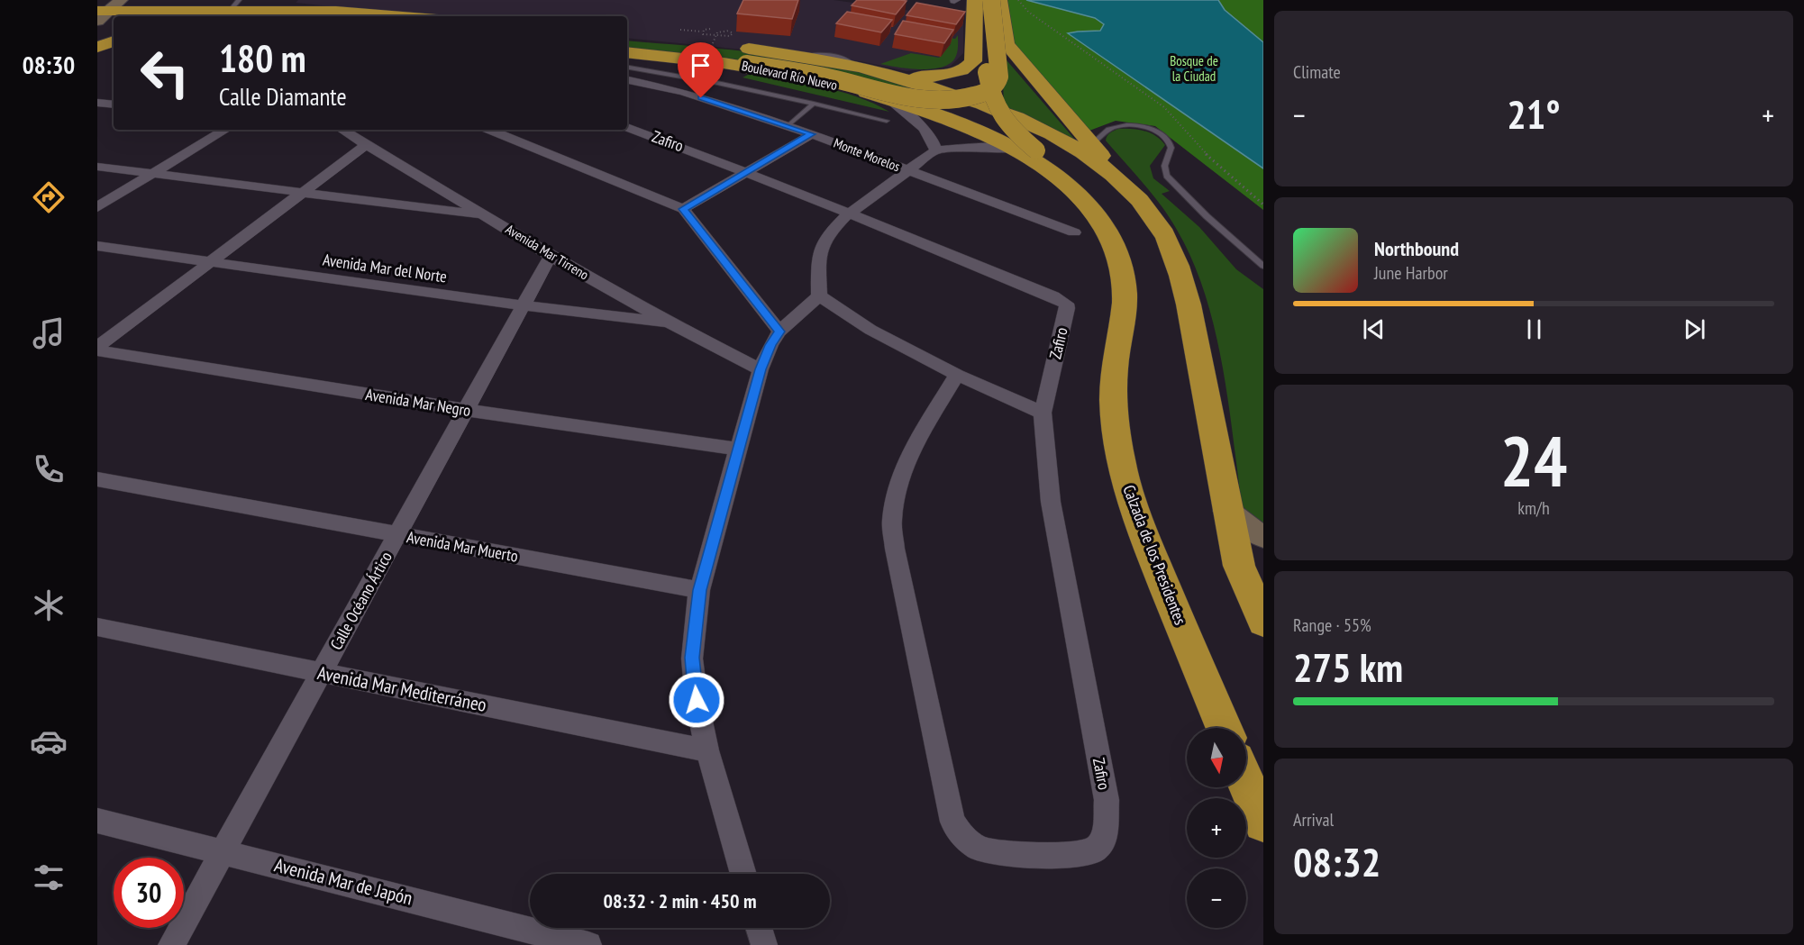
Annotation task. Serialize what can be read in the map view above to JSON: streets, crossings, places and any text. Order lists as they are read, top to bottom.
{
  "streets": {
    "highway": ["Boulevard Río Nuevo", "Calzada de los Presidentes"],
    "street": [
      "Zafiro",
      "Monte Morelos",
      "Avenida Mar Tirreno",
      "Avenida Mar del Norte",
      "Avenida Mar Negro",
      "Avenida Mar Muerto",
      "Calle Océano Ártico",
      "Avenida Mar Mediterráneo",
      "Avenida Mar de Japón"
    ]
  },
  "crossings": [
    ["Boulevard Río Nuevo", "Calzada de los Presidentes"],
    ["Avenida Mar Tirreno", "Avenida Mar del Norte"],
    ["Avenida Mar Tirreno", "Calle Océano Ártico"],
    ["Avenida Mar del Norte", "Calle Océano Ártico"],
    ["Avenida Mar Negro", "Calle Océano Ártico"],
    ["Avenida Mar Muerto", "Calle Océano Ártico"],
    ["Calle Océano Ártico", "Avenida Mar Mediterráneo"],
    ["Calle Océano Ártico", "Avenida Mar de Japón"]
  ],
  "parks": ["Bosque de la Ciudad"],
  "north": "bottom",
  "page": {
    "tabs": "08:30",
    "tile": [
      "Climate",
      ["24", "km/h"],
      ["Range · 55%", "275 km"],
      ["Arrival", "08:32"]
    ],
    "turn": ["180 m", "Calle Diamante"],
    "heat": ["−", "21°", "+"],
    "song": ["Northbound", "June Harbor"],
    "map_buttons": ["+", "−"],
    "limit": "30",
    "trip": "08:32 · 2 min · 450 m"
  }
}
